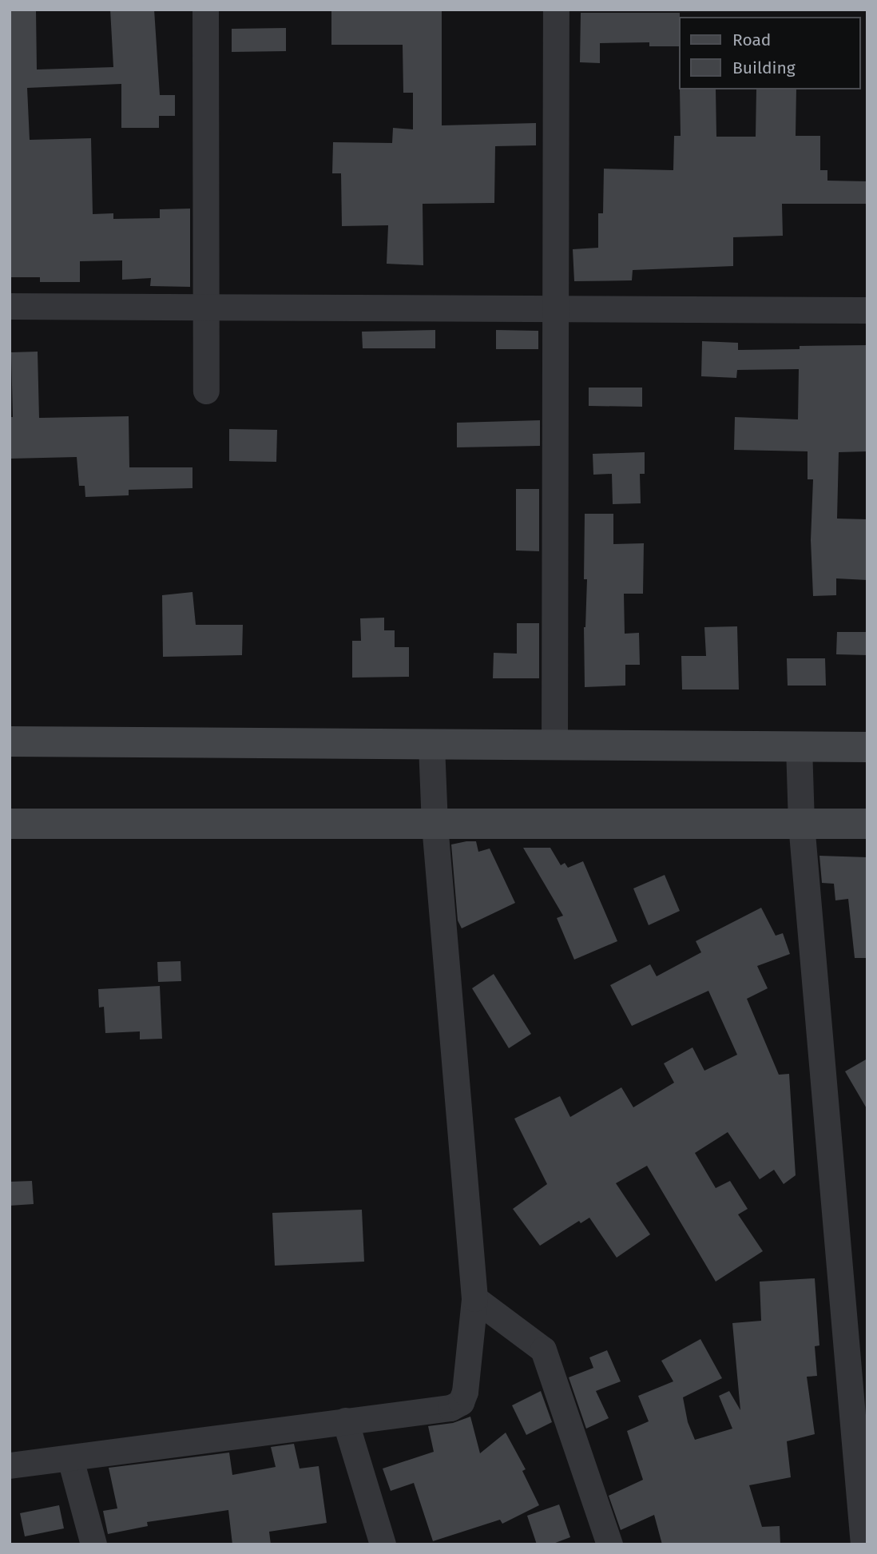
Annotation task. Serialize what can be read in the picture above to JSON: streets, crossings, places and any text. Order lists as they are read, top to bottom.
{
  "legend": ["Road", "Building"]
}
